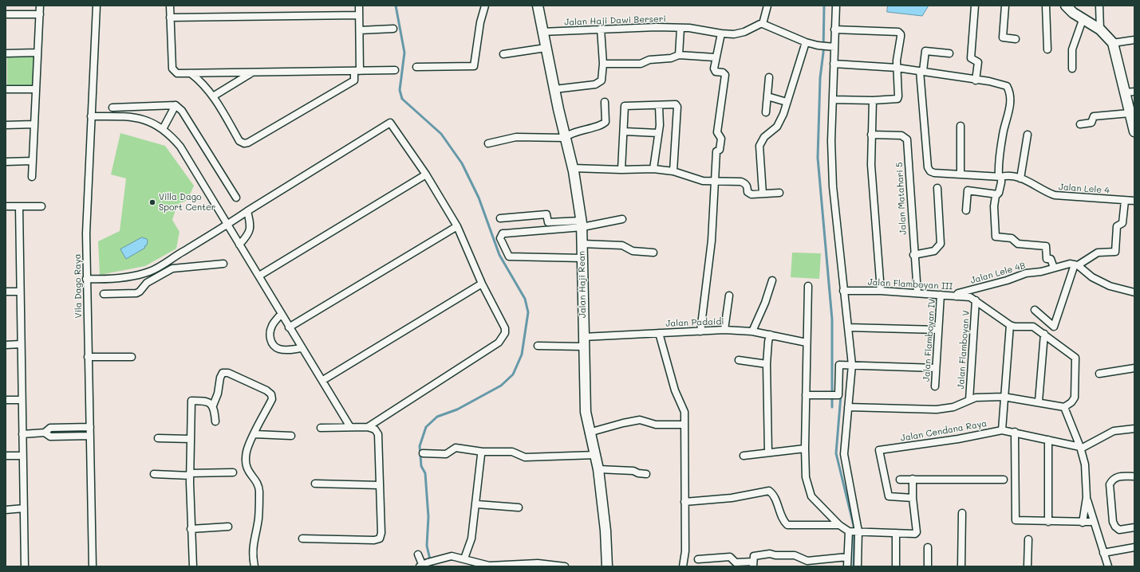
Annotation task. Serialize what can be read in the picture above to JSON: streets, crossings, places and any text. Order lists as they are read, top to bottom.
{
  "streets": {
    "street": [
      "Jalan Haji Dawi Berseri",
      "Jalan Lele 4",
      "Jalan Matahari 5",
      "Jalan Lele 4B",
      "Jalan Haji Rean",
      "Jalan Flamboyan III",
      "Vila Dago Raya",
      "Jalan Padaidi",
      "Jalan Flamboyan IV",
      "Jalan Flamboyan V",
      "Jalan Cendana Raya"
    ]
  },
  "crossings": [
    ["Jalan Haji Dawi Berseri", "Jalan Haji Rean"],
    ["Jalan Matahari 5", "Jalan Flamboyan III"],
    ["Jalan Lele 4B", "Jalan Flamboyan III"],
    ["Jalan Haji Rean", "Jalan Padaidi"],
    ["Jalan Flamboyan III", "Jalan Flamboyan IV"],
    ["Jalan Flamboyan III", "Jalan Flamboyan V"]
  ],
  "places": ["Villa Dago Sport Center"]
}
